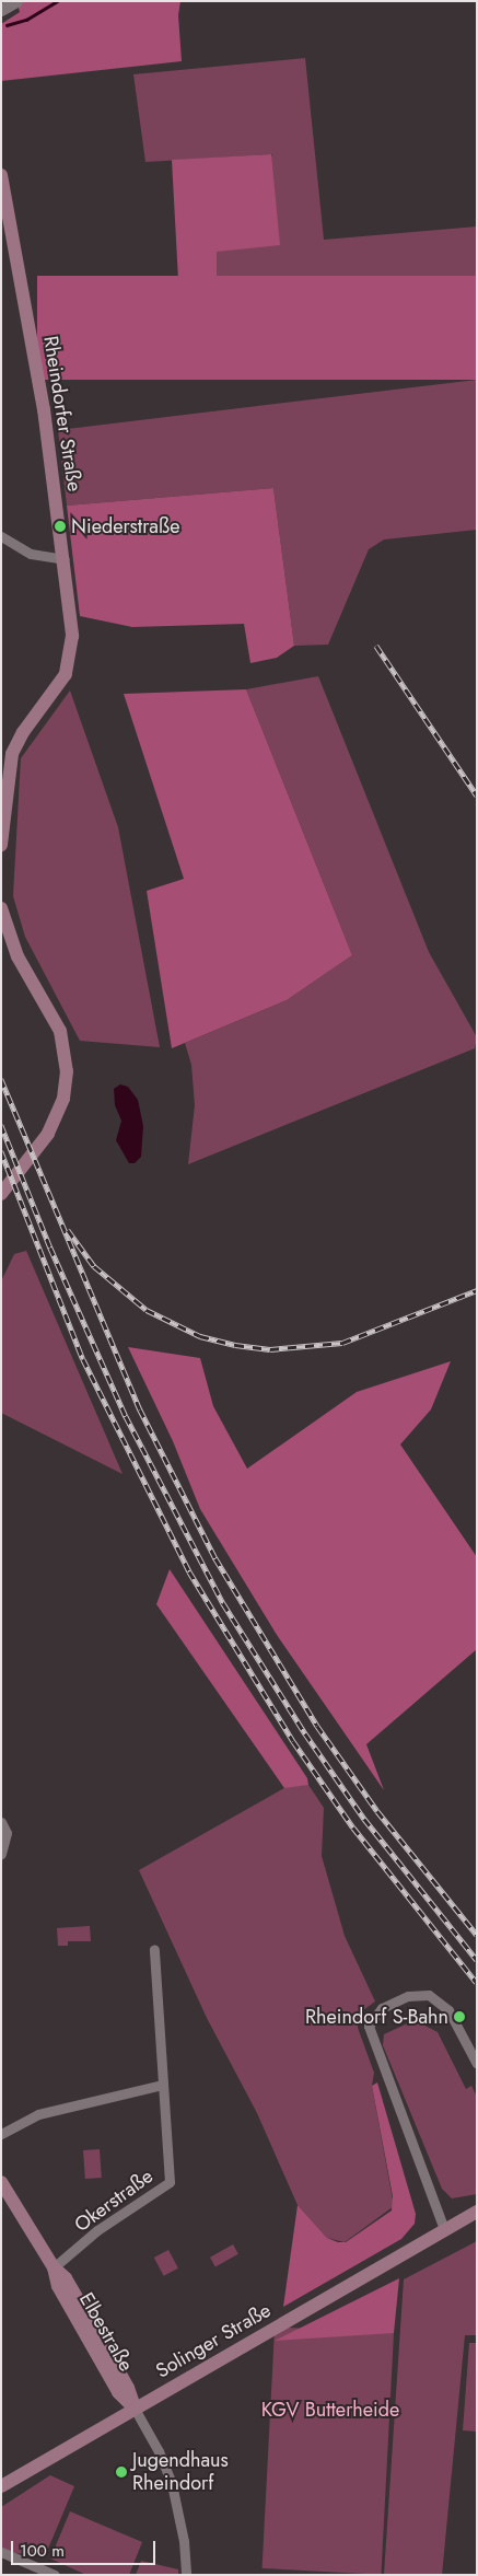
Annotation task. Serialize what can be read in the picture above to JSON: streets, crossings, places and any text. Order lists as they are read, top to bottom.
{
  "streets": {
    "main road": ["Rheindorfer Straße", "Elbestraße", "Solinger Straße"],
    "street": ["Okerstraße"]
  },
  "crossings": [
    ["Okerstraße", "Elbestraße"],
    ["Elbestraße", "Solinger Straße"]
  ],
  "parks": ["KGV Butterheide"],
  "places": ["Niederstraße", "Rheindorf S-Bahn", "Jugendhaus Rheindorf"],
  "scale_bar": "100 m"
}
